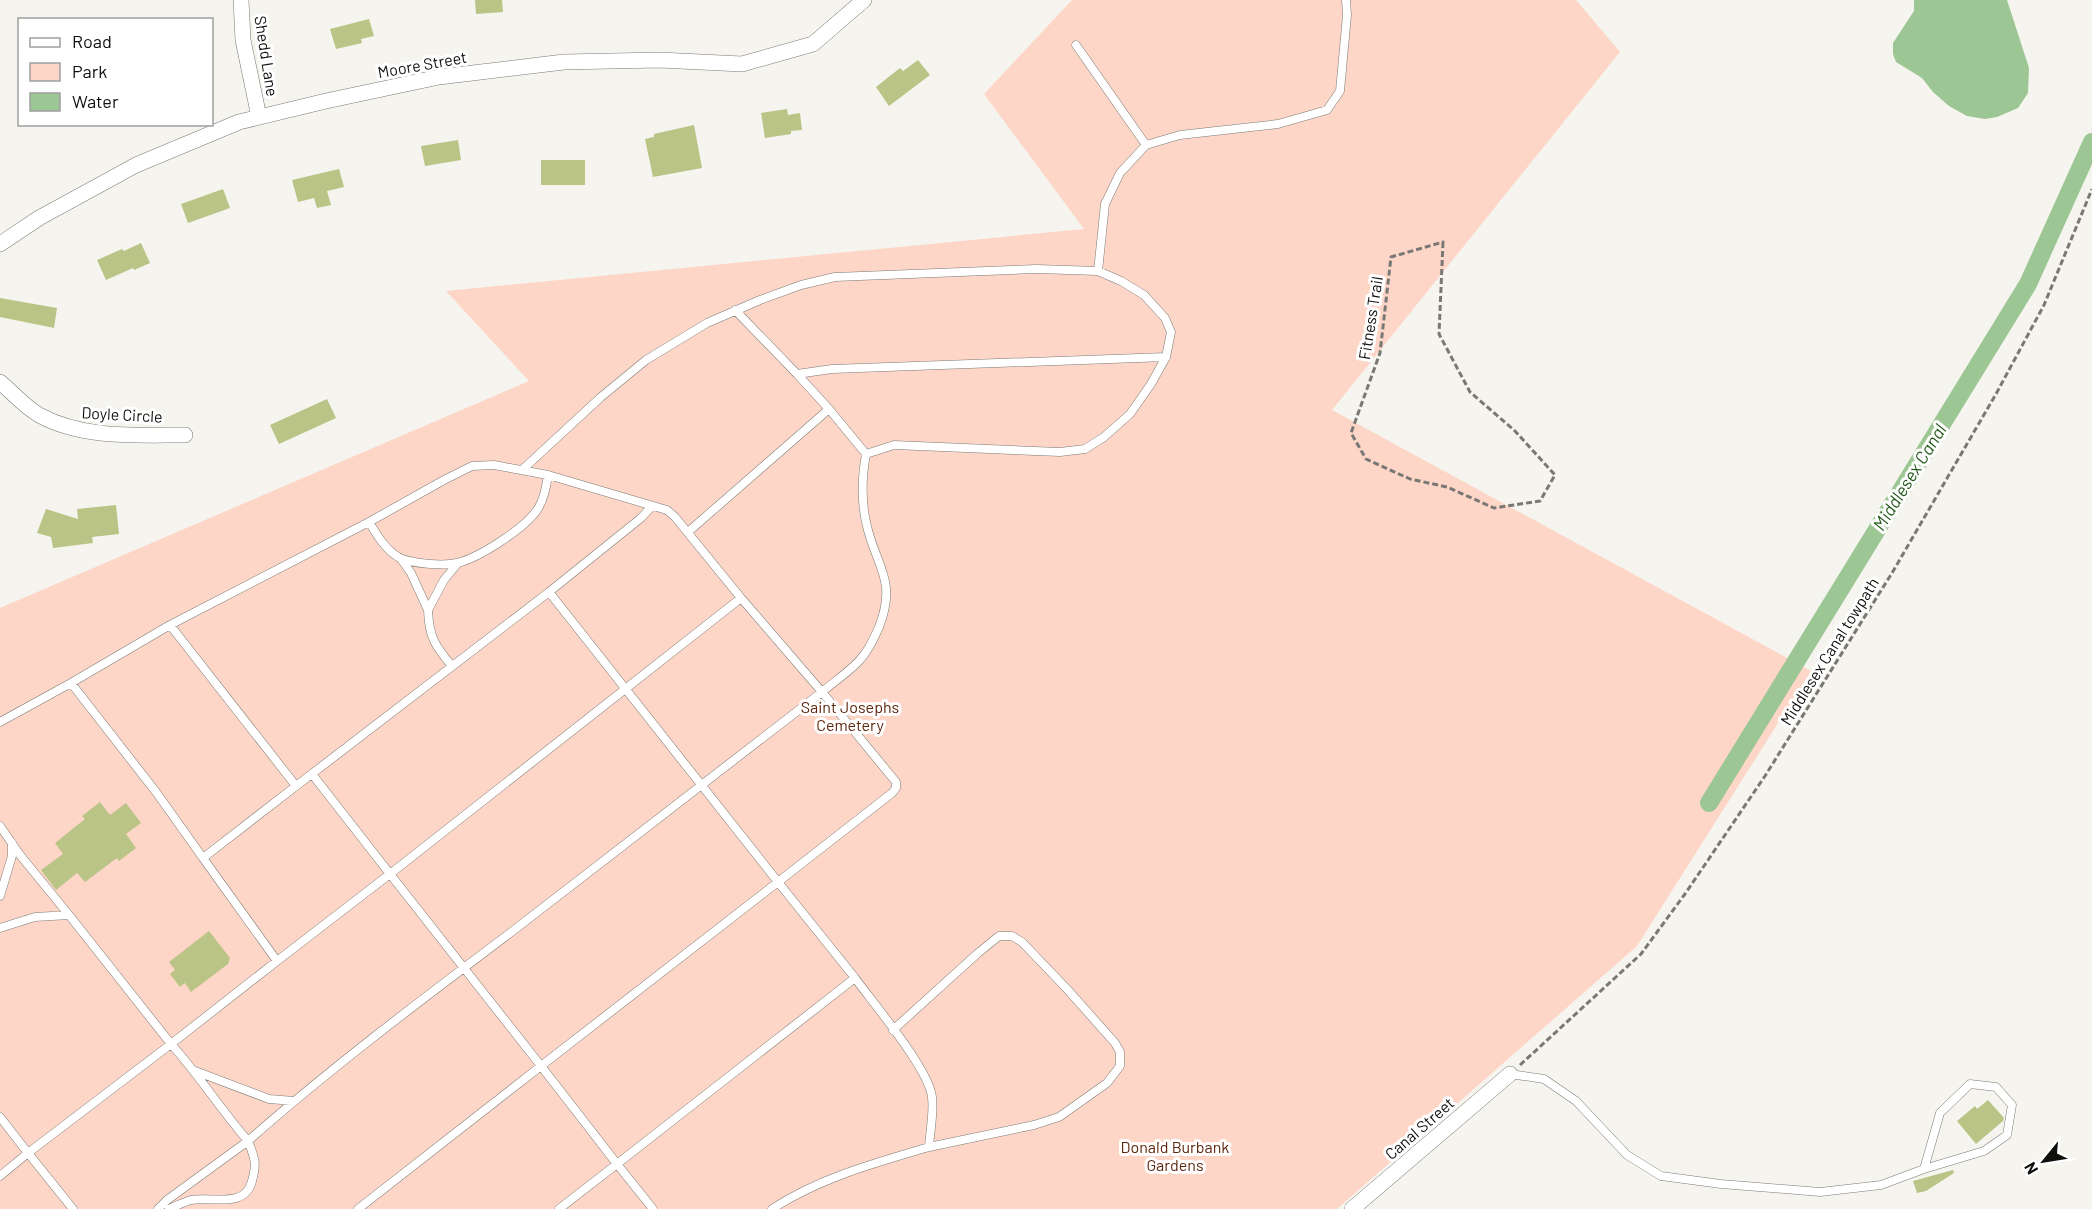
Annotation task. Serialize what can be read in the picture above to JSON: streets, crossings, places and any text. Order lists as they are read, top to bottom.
{
  "streets": {
    "street": [
      "Shedd Lane",
      "Moore Street",
      "Doyle Circle",
      "Canal Street"
    ],
    "path": ["Fitness Trail", "Middlesex Canal towpath"]
  },
  "crossings": [
    ["Shedd Lane", "Moore Street"],
    ["Middlesex Canal towpath", "Canal Street"]
  ],
  "water": ["Middlesex Canal"],
  "parks": ["Saint Josephs Cemetery", "Donald Burbank Gardens"],
  "legend": ["Road", "Park", "Water"],
  "north": "bottom left"
}
